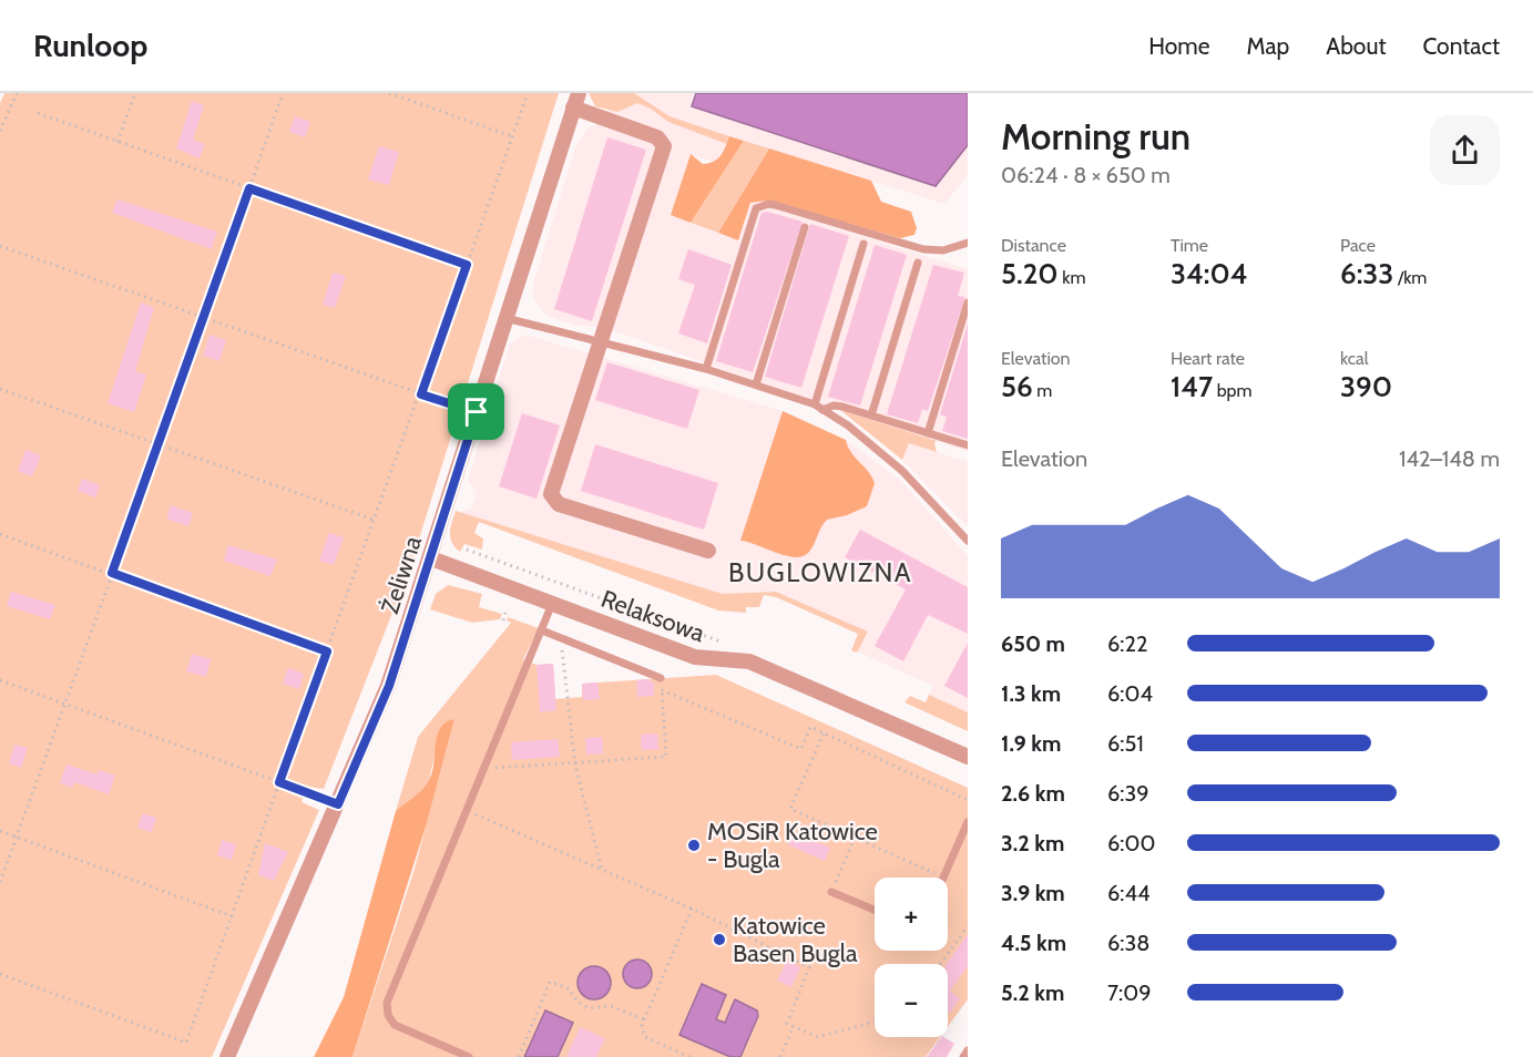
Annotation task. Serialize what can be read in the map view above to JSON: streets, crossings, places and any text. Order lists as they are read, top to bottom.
{
  "streets": {
    "street": ["Żeliwna", "Relaksowa"]
  },
  "crossings": [
    ["Żeliwna", "Relaksowa"]
  ],
  "districts": ["BUGLOWIZNA"],
  "places": ["MOSiR Katowice - Bugla", "Katowice Basen Bugla"],
  "page": {
    "header": "Runloop",
    "nav": [
      "Home",
      "Map",
      "About",
      "Contact"
    ],
    "heading": ["Morning run", "06:24 · 8 × 650 m"],
    "stats": [
      ["Distance", "5.20 km"],
      ["Time", "34:04"],
      ["Pace", "6:33 /km"],
      ["Elevation", "56 m"],
      ["Heart rate", "147 bpm"],
      ["kcal", "390"]
    ],
    "chart": ["Elevation", "142–148 m"],
    "list": [
      {
        "name": "650 m",
        "note": "6:22"
      },
      {
        "name": "1.3 km",
        "note": "6:04"
      },
      {
        "name": "1.9 km",
        "note": "6:51"
      },
      {
        "name": "2.6 km",
        "note": "6:39"
      },
      {
        "name": "3.2 km",
        "note": "6:00"
      },
      {
        "name": "3.9 km",
        "note": "6:44"
      },
      {
        "name": "4.5 km",
        "note": "6:38"
      },
      {
        "name": "5.2 km",
        "note": "7:09"
      }
    ],
    "map_buttons": ["+", "−"]
  }
}
